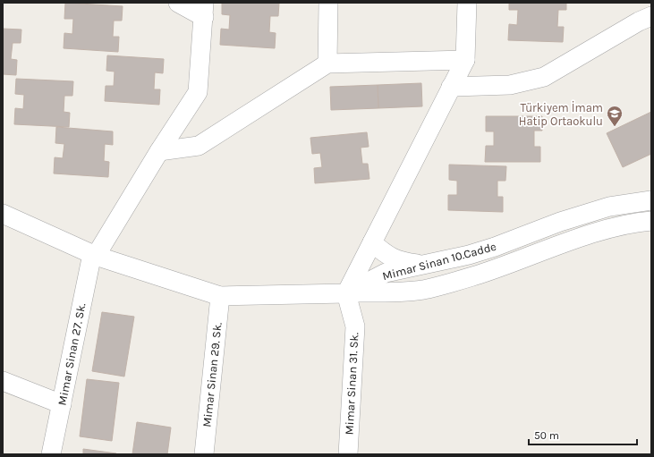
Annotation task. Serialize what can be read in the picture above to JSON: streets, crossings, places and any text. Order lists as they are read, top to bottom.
{
  "streets": {
    "street": [
      "Mimar Sinan 10.Cadde",
      "Mimar Sinan 27. Sk.",
      "Mimar Sinan 29. Sk.",
      "Mimar Sinan 31. Sk."
    ]
  },
  "crossings": [
    ["Mimar Sinan 10.Cadde", "Mimar Sinan 31. Sk."]
  ],
  "places": {
    "school or university": ["Türkiyem İmam Hatip Ortaokulu"]
  },
  "scale_bar": "50 m"
}
